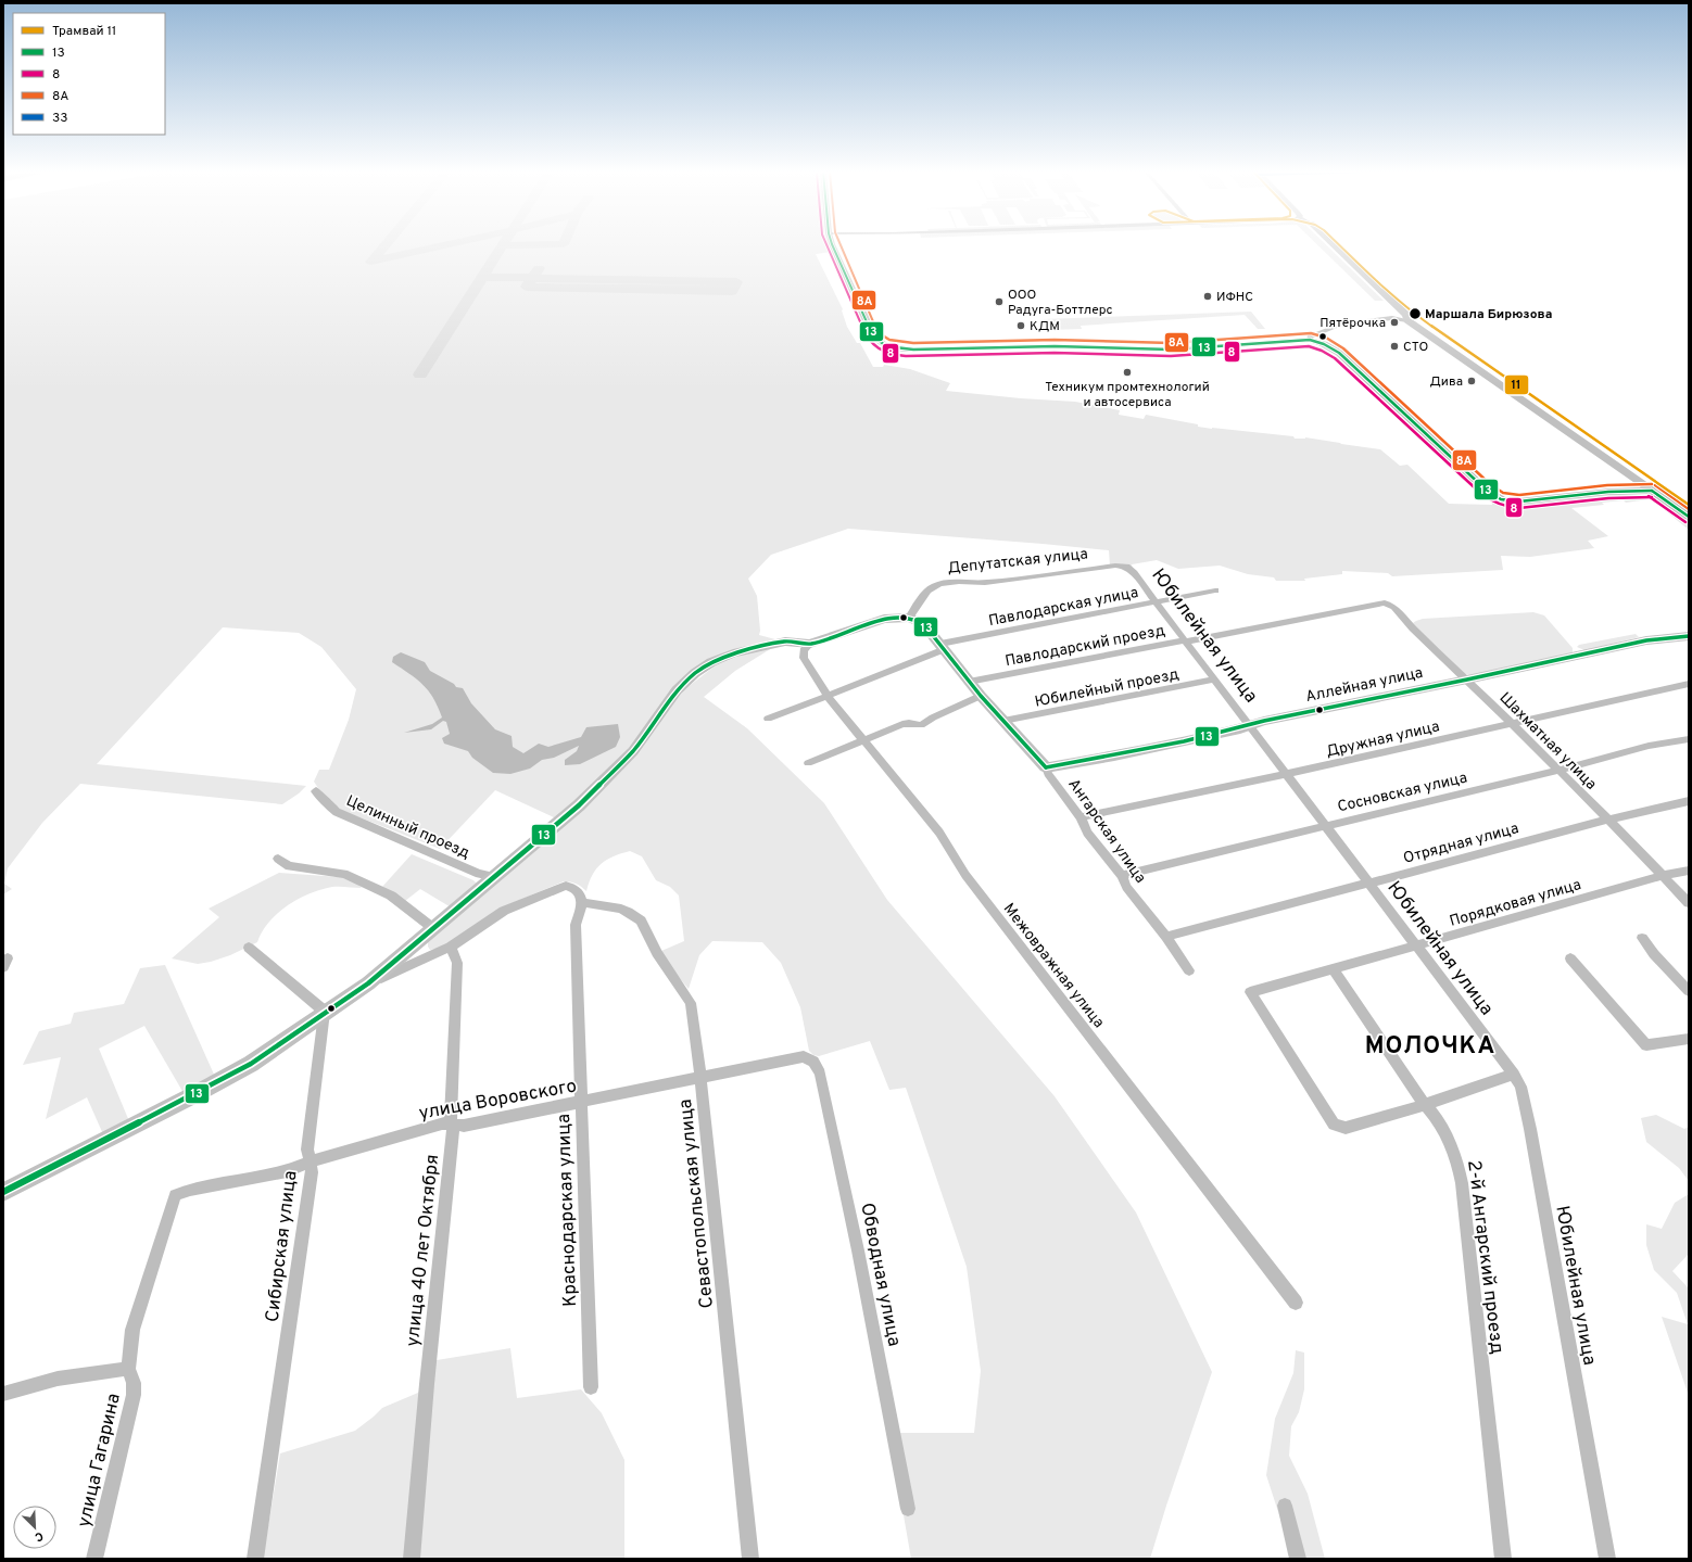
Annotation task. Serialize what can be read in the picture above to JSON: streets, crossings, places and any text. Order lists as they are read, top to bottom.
{
  "streets": {
    "main road": ["Аллейная улица", "Ангарская улица"],
    "street": [
      "Депутатская улица",
      "Павлодарская улица",
      "Юбилейная улица",
      "Павлодарский проезд",
      "Юбилейный проезд",
      "Дружная улица",
      "Шахматная улица",
      "Сосновская улица",
      "Целинный проезд",
      "Отрядная улица",
      "Порядковая улица",
      "Межовражная улица",
      "улица Воровского",
      "Севастопольская улица",
      "Краснодарская улица",
      "Сибирская улица",
      "улица 40 лет Октября",
      "2-й Ангарский проезд",
      "Обводная улица",
      "улица Гагарина"
    ]
  },
  "crossings": [
    ["Депутатская улица", "Юбилейная улица"],
    ["Депутатская улица", "Ангарская улица"],
    ["Павлодарская улица", "Юбилейная улица"],
    ["Павлодарская улица", "Ангарская улица"],
    ["Павлодарская улица", "Межовражная улица"],
    ["Юбилейная улица", "Павлодарский проезд"],
    ["Юбилейная улица", "Аллейная улица"],
    ["Юбилейная улица", "Юбилейный проезд"],
    ["Юбилейная улица", "Дружная улица"],
    ["Юбилейная улица", "Сосновская улица"],
    ["Юбилейная улица", "Отрядная улица"],
    ["Юбилейная улица", "Порядковая улица"],
    ["Павлодарский проезд", "Шахматная улица"],
    ["Павлодарский проезд", "Ангарская улица"],
    ["Аллейная улица", "Шахматная улица"],
    ["Аллейная улица", "Ангарская улица"],
    ["Юбилейный проезд", "Ангарская улица"],
    ["Дружная улица", "Шахматная улица"],
    ["Дружная улица", "Ангарская улица"],
    ["Шахматная улица", "Сосновская улица"],
    ["Шахматная улица", "Отрядная улица"],
    ["Шахматная улица", "Порядковая улица"],
    ["Сосновская улица", "Ангарская улица"],
    ["Ангарская улица", "Отрядная улица"],
    ["Порядковая улица", "2-й Ангарский проезд"],
    ["улица Воровского", "Севастопольская улица"],
    ["улица Воровского", "Краснодарская улица"],
    ["улица Воровского", "Сибирская улица"],
    ["улица Воровского", "улица 40 лет Октября"],
    ["улица Воровского", "Обводная улица"],
    ["улица Воровского", "улица Гагарина"],
    ["Севастопольская улица", "Краснодарская улица"]
  ],
  "districts": ["МОЛОЧКА"],
  "places": [
    "ИФНС",
    "ООО Радуга-Боттлерс",
    "Маршала Бирюзова",
    "Пятёрочка",
    "КДМ",
    "СТО",
    "Техникум промтехнологий и автосервиса",
    "Дива"
  ],
  "lines": [
    "tram line 11",
    "transit line 13",
    "transit line 8",
    "transit line 8А"
  ],
  "legend": [
    "Трамвай 11",
    "13",
    "8",
    "8А",
    "33"
  ],
  "north": "bottom right"
}
